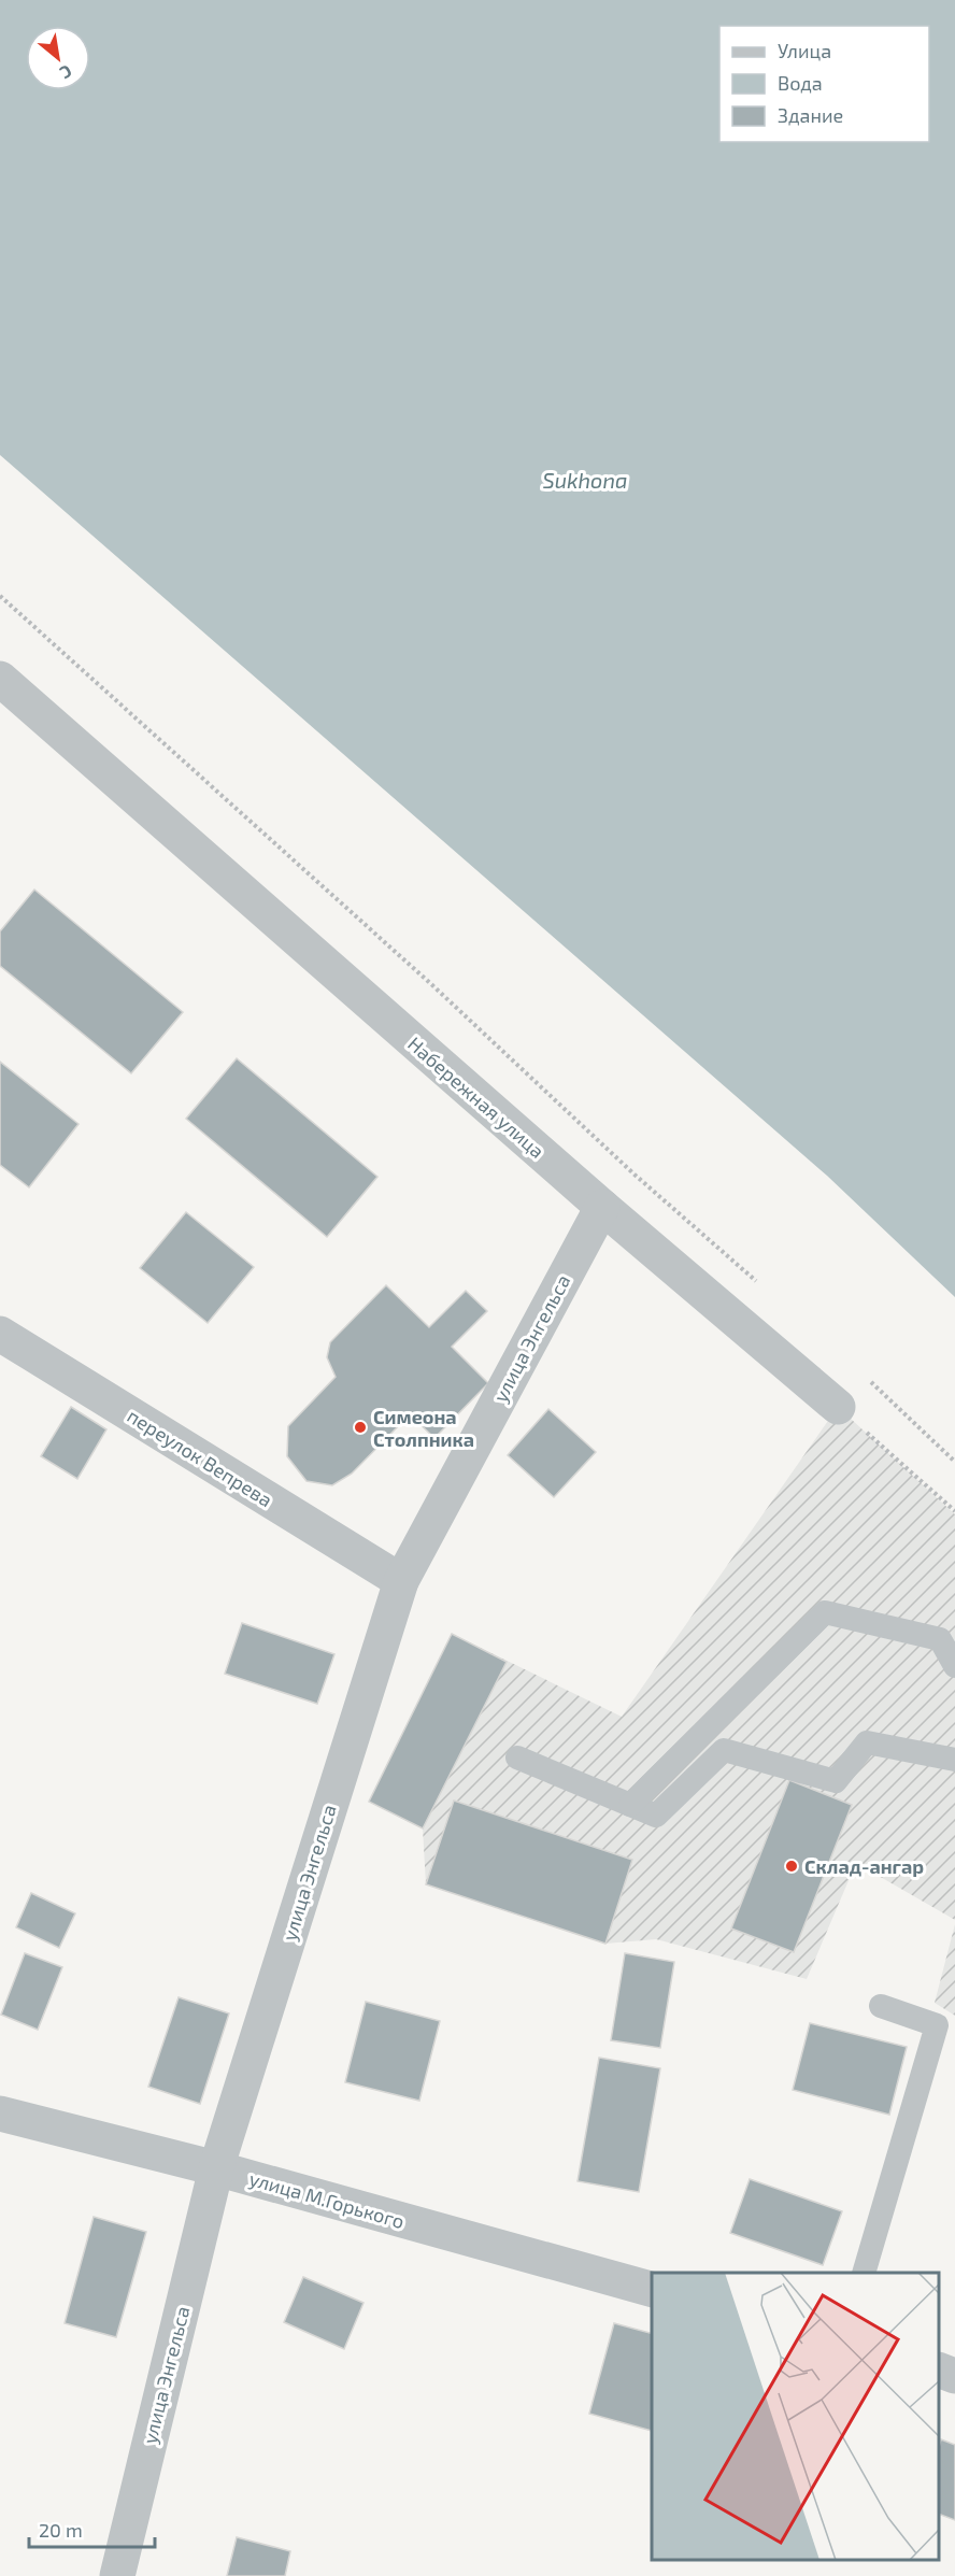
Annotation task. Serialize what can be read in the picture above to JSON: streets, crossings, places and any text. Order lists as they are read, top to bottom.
{
  "streets": {
    "street": [
      "Набережная улица",
      "улица Энгельса",
      "переулок Вепрева",
      "улица М.Горького"
    ]
  },
  "crossings": [
    ["Набережная улица", "улица Энгельса"],
    ["улица Энгельса", "переулок Вепрева"],
    ["улица Энгельса", "улица М.Горького"]
  ],
  "water": ["Sukhona"],
  "places": ["Симеона Столпника", "Склад-ангар"],
  "legend": ["Улица", "Вода", "Здание"],
  "scale_bar": "20 m",
  "north": "bottom right"
}
